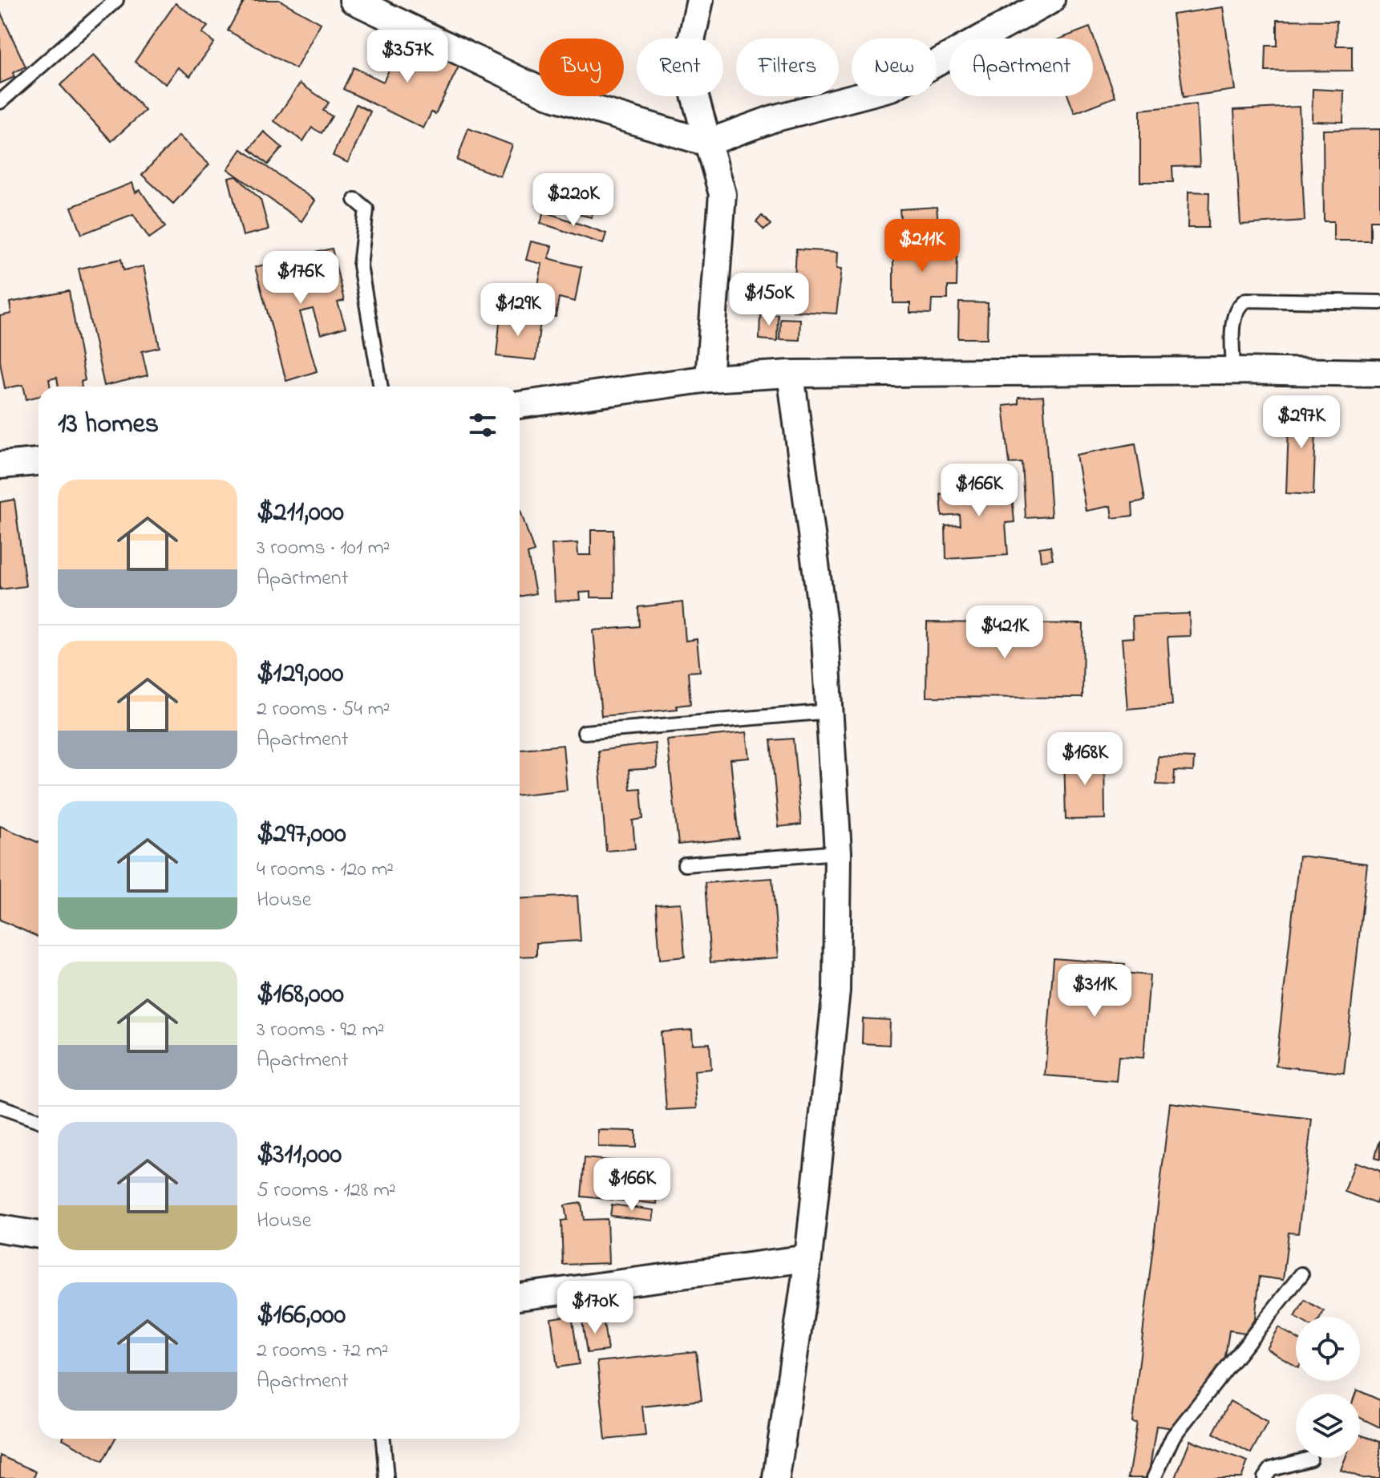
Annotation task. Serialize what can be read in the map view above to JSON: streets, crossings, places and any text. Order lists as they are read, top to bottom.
{
  "page": {
    "price": [
      "$357K",
      "$220K",
      "$211K",
      "$176K",
      "$150K",
      "$129K",
      "$297K",
      "$166K",
      "$421K",
      "$168K",
      "$311K",
      "$166K",
      "$170K"
    ],
    "chip": [
      "Buy",
      "Rent",
      "Filters",
      "New",
      "Apartment"
    ],
    "heading": "13 homes",
    "list": [
      {
        "name": "$211,000",
        "note": "3 rooms · 101 m² · Apartment"
      },
      {
        "name": "$129,000",
        "note": "2 rooms · 54 m² · Apartment"
      },
      {
        "name": "$297,000",
        "note": "4 rooms · 120 m² · House"
      },
      {
        "name": "$168,000",
        "note": "3 rooms · 92 m² · Apartment"
      },
      {
        "name": "$311,000",
        "note": "5 rooms · 128 m² · House"
      },
      {
        "name": "$166,000",
        "note": "2 rooms · 72 m² · Apartment"
      }
    ]
  }
}
